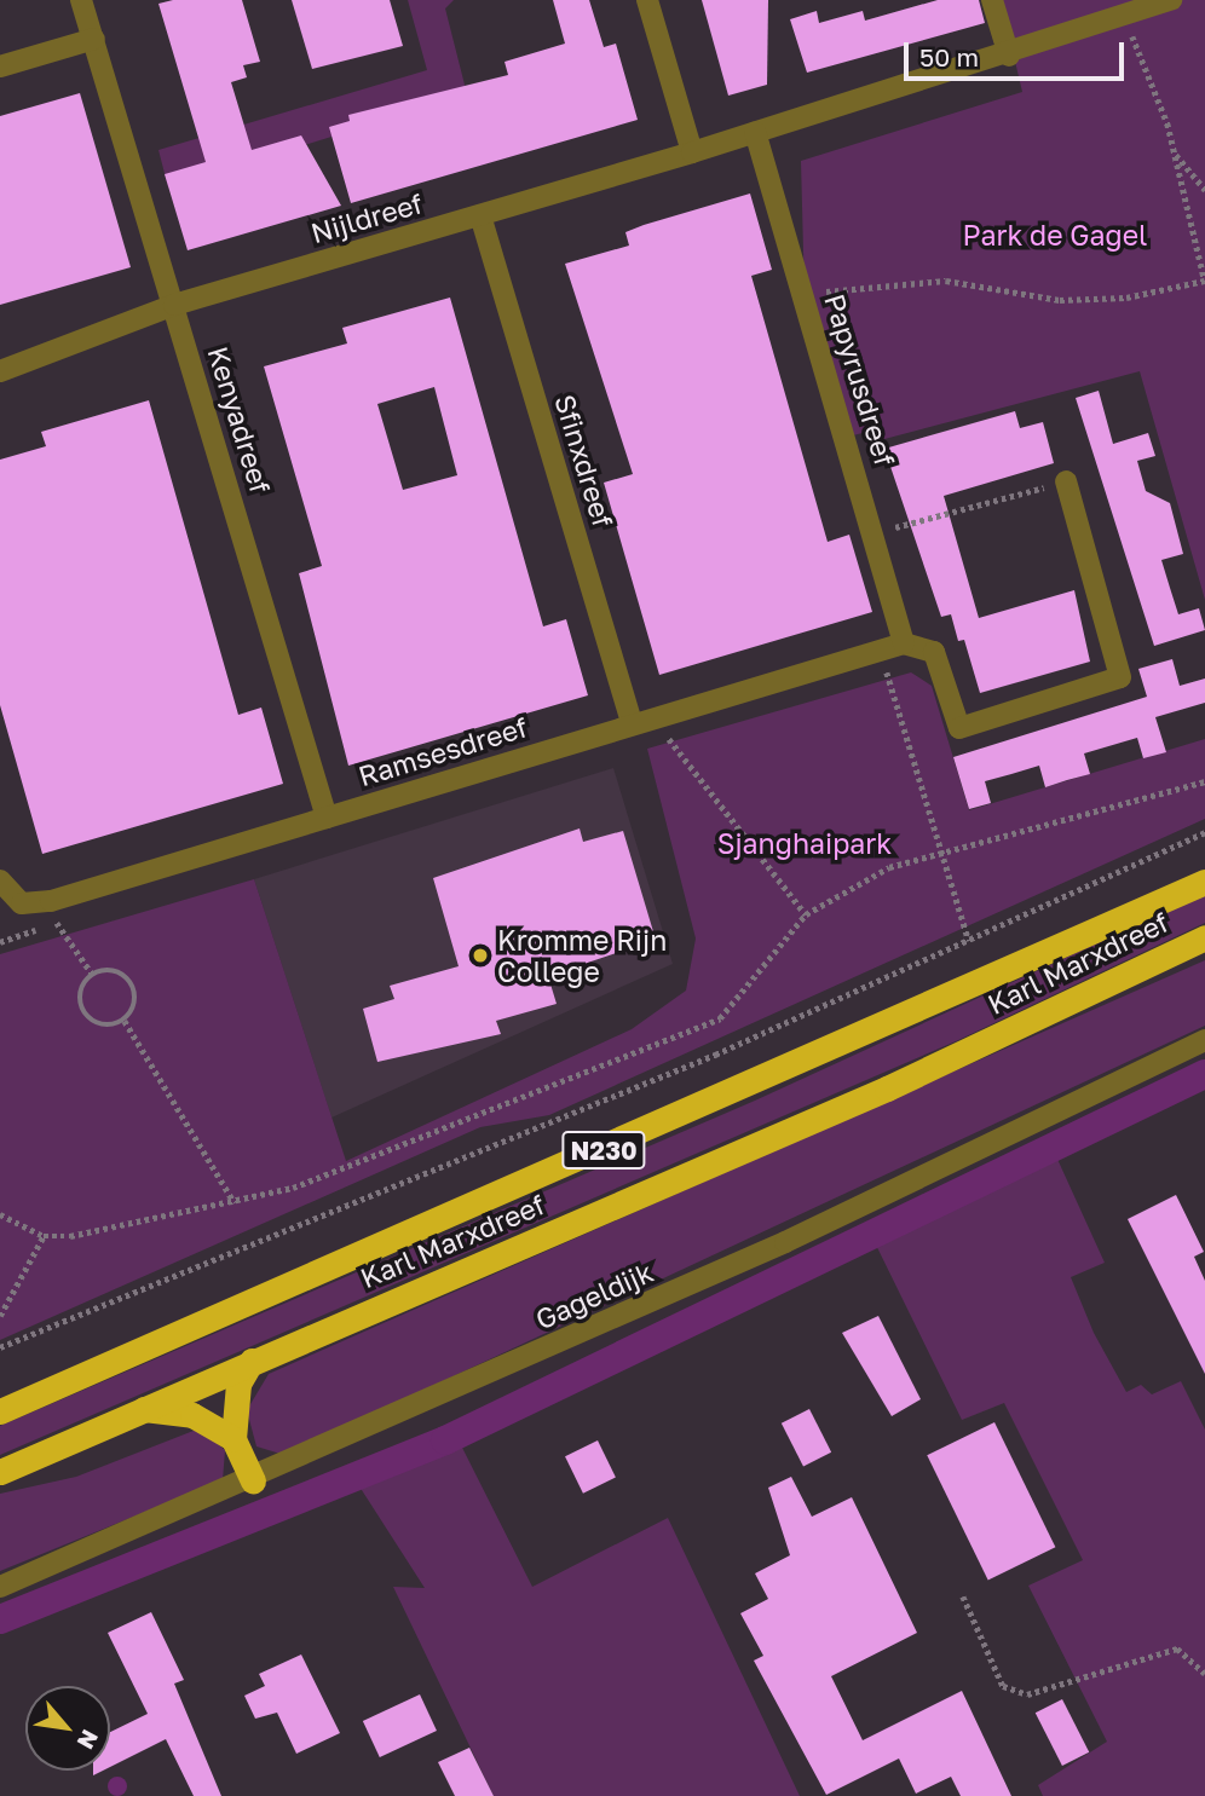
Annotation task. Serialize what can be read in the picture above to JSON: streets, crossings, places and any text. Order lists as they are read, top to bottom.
{
  "streets": {
    "highway": ["Karl Marxdreef", "N230"],
    "street": [
      "Nijldreef",
      "Papyrusdreef",
      "Kenyadreef",
      "Sfinxdreef",
      "Ramsesdreef",
      "Gageldijk"
    ]
  },
  "crossings": [
    ["Nijldreef", "Papyrusdreef"],
    ["Nijldreef", "Kenyadreef"],
    ["Nijldreef", "Sfinxdreef"],
    ["Kenyadreef", "Ramsesdreef"],
    ["Sfinxdreef", "Ramsesdreef"]
  ],
  "parks": ["Park de Gagel", "Sjanghaipark"],
  "places": ["Kromme Rijn College"],
  "scale_bar": "50 m",
  "north": "bottom right"
}
